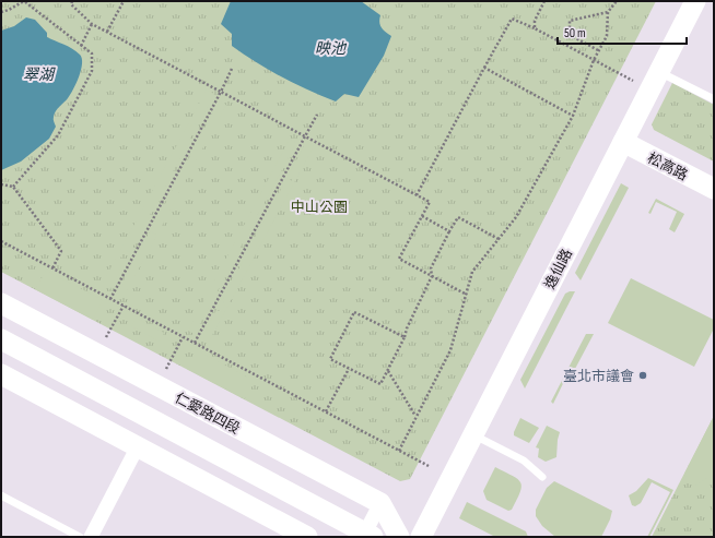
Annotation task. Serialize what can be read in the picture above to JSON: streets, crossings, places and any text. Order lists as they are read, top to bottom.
{
  "streets": {
    "main road": ["松高路", "逸仙路", "仁愛路四段"]
  },
  "crossings": [
    ["松高路", "逸仙路"]
  ],
  "water": ["映池", "翠湖"],
  "parks": ["中山公園"],
  "places": ["臺北市議會"],
  "scale_bar": "50 m"
}
